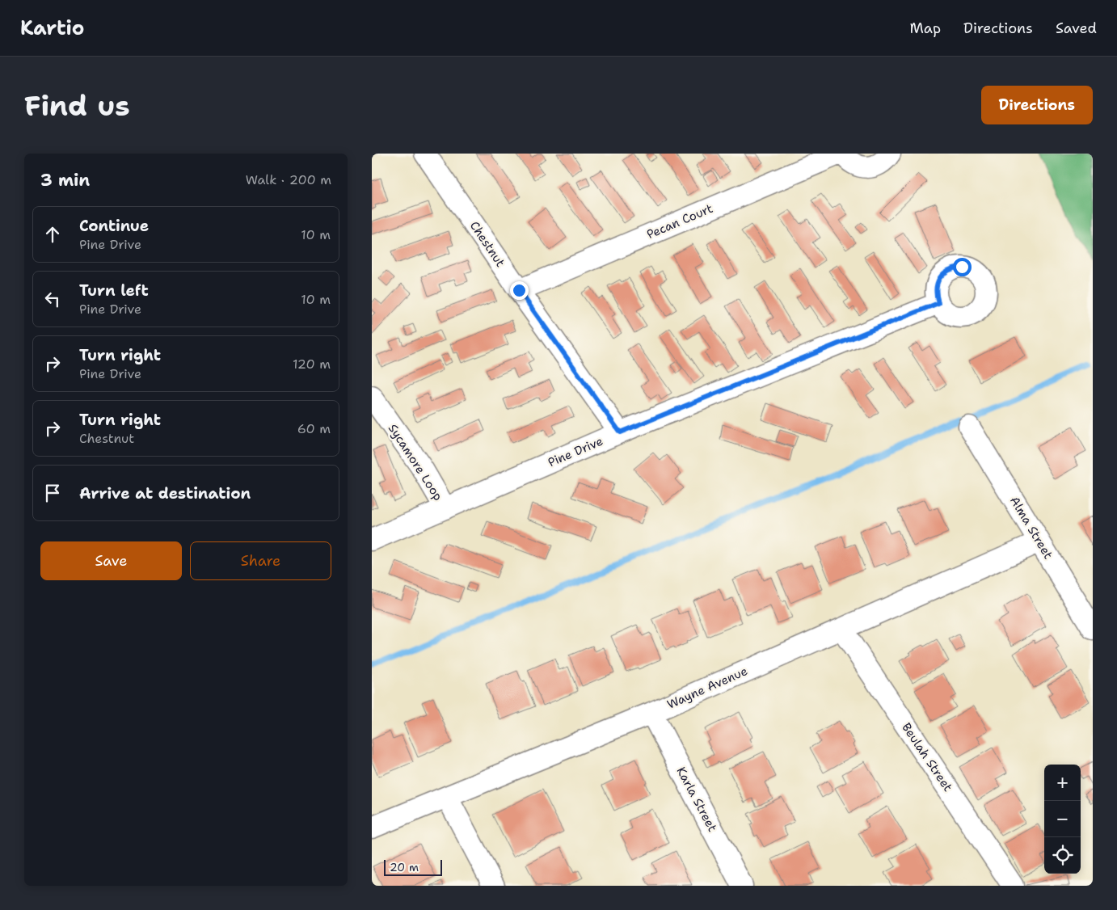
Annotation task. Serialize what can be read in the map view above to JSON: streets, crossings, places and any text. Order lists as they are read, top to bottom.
{
  "streets": {
    "street": [
      "Pecan Court",
      "Chestnut",
      "Pine Drive",
      "Sycamore Loop",
      "Alma Street",
      "Wayne Avenue",
      "Beulah Street",
      "Karla Street"
    ]
  },
  "crossings": [
    ["Pecan Court", "Chestnut"],
    ["Chestnut", "Pine Drive"],
    ["Pine Drive", "Sycamore Loop"],
    ["Alma Street", "Wayne Avenue"],
    ["Wayne Avenue", "Beulah Street"],
    ["Wayne Avenue", "Karla Street"]
  ],
  "scale_bar": "20 m",
  "page": {
    "header": "Kartio",
    "nav": ["Map", "Directions", "Saved"],
    "buttons": [
      "Directions",
      ["Save", "Share"]
    ],
    "title": "Find us",
    "heading": ["3 min", "Walk · 200 m"],
    "list": [
      ["Continue", "Pine Drive", "10 m"],
      ["Turn left", "Pine Drive", "10 m"],
      ["Turn right", "Pine Drive", "120 m"],
      ["Turn right", "Chestnut", "60 m"],
      "Arrive at destination"
    ],
    "map_buttons": ["+", "−"],
    "scale": "20 m"
  }
}
